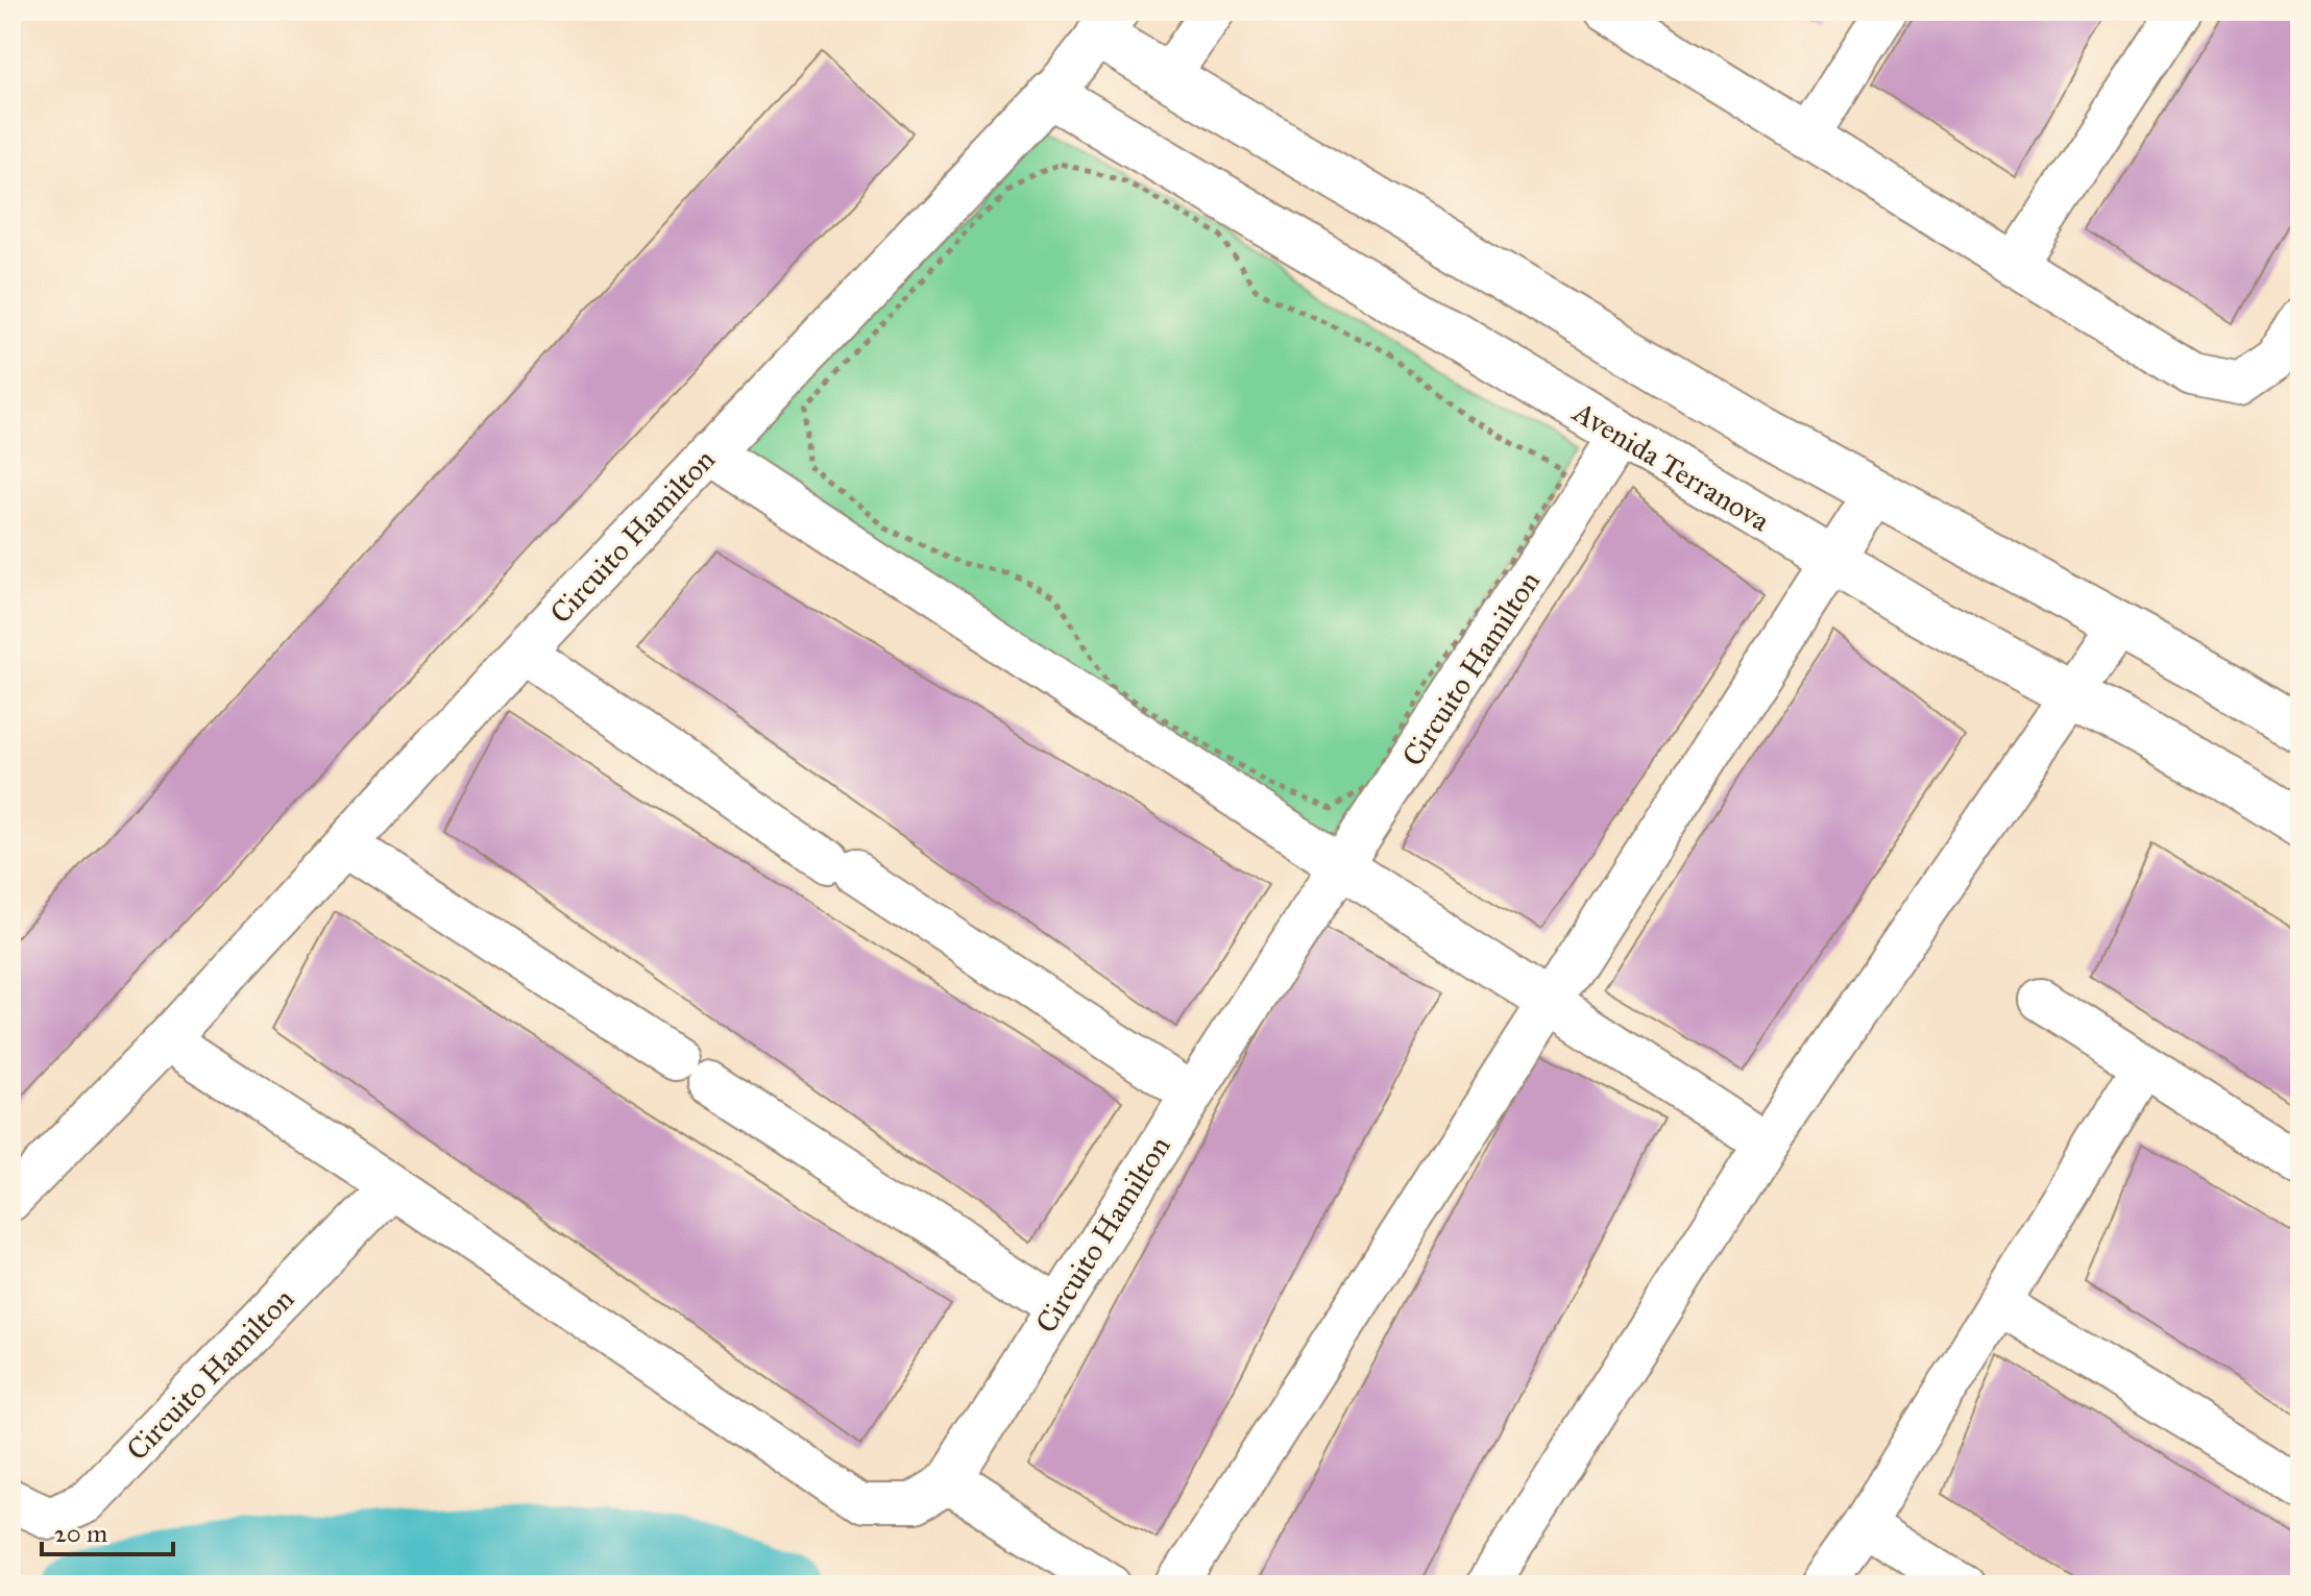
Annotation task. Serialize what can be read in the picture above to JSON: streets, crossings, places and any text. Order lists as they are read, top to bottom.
{
  "streets": {
    "street": ["Avenida Terranova", "Circuito Hamilton"]
  },
  "crossings": [
    ["Avenida Terranova", "Circuito Hamilton"]
  ],
  "scale_bar": "20 m"
}
